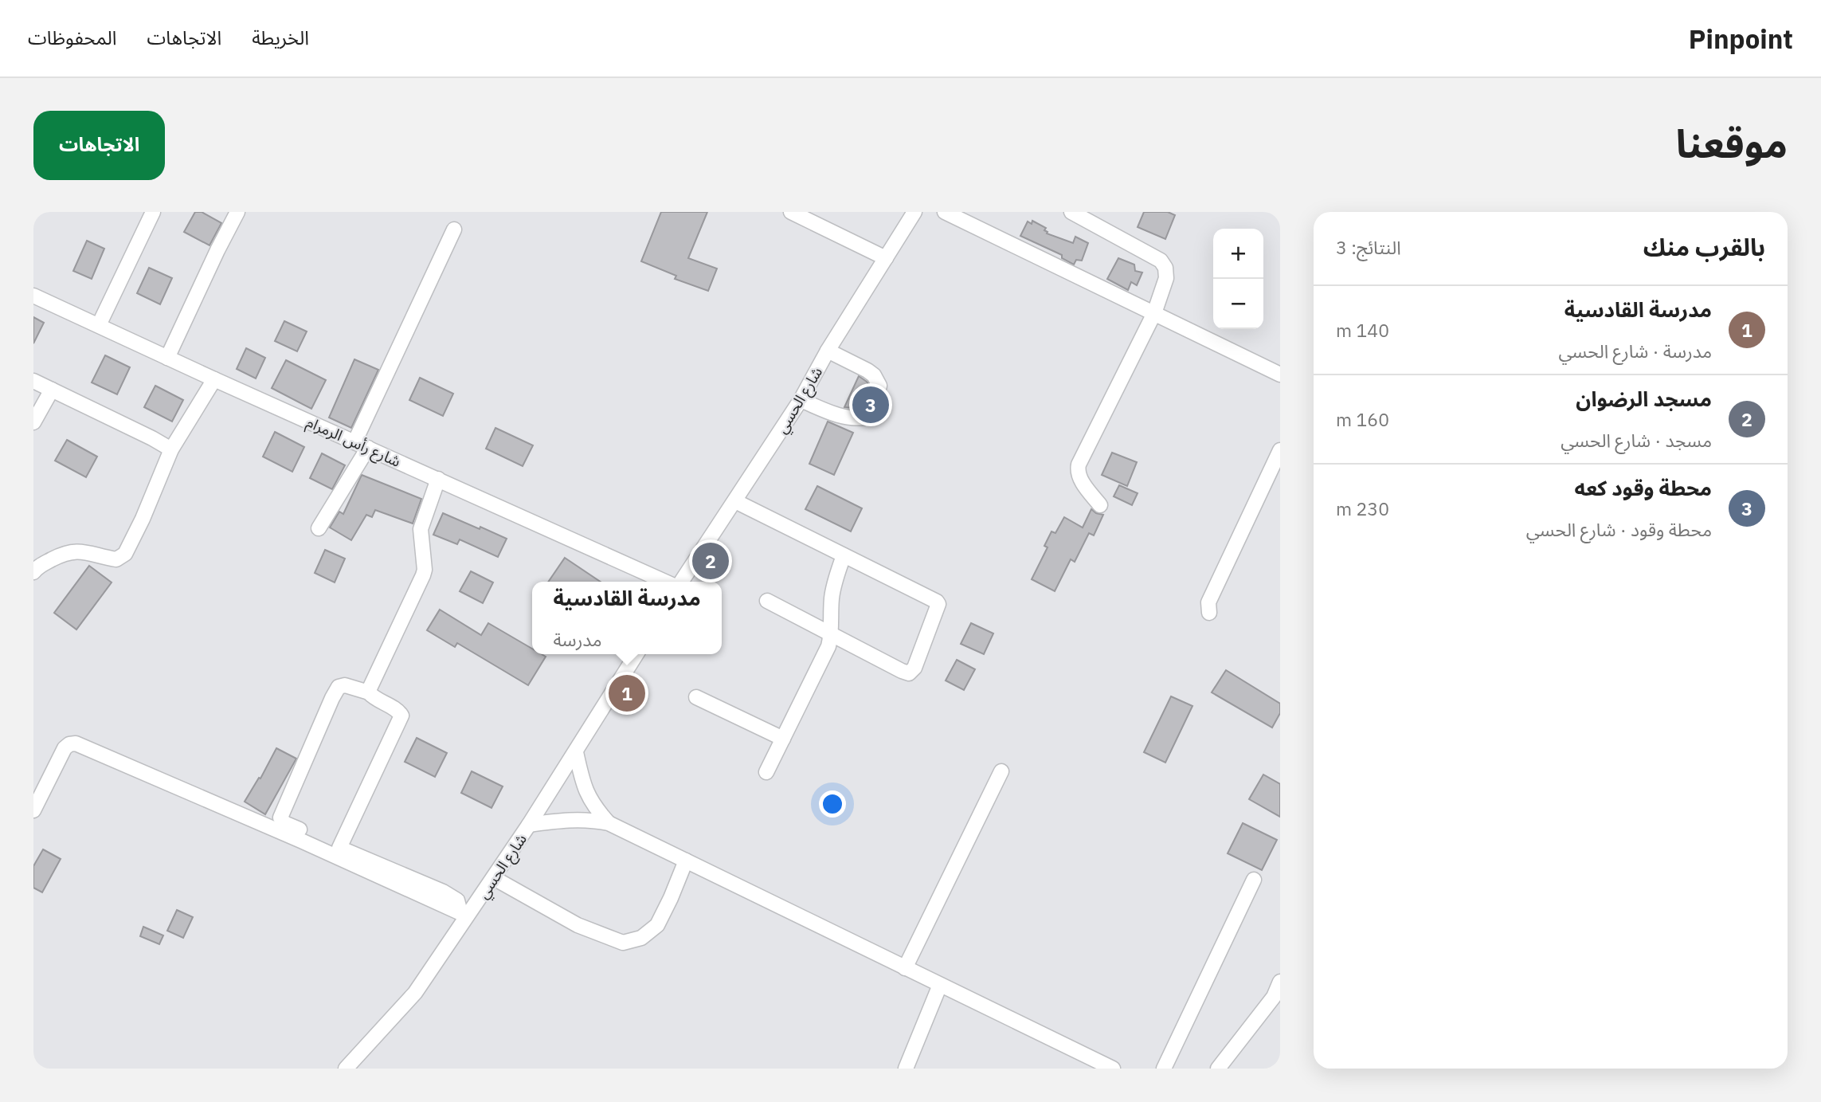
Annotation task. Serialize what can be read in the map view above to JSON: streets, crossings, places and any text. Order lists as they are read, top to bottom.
{
  "streets": {
    "street": ["شارع الحسي", "شارع رأس الرمرام"]
  },
  "page": {
    "header": "Pinpoint",
    "nav": ["الخريطة", "الاتجاهات", "المحفوظات"],
    "title": "موقعنا",
    "buttons": "الاتجاهات",
    "heading": ["بالقرب منك", "النتائج: 3"],
    "map_buttons": ["+", "−"],
    "list": [
      {
        "mark": "1",
        "name": "مدرسة القادسية",
        "note": "مدرسة · شارع الحسي",
        "value": "140 m"
      },
      {
        "mark": "2",
        "name": "مسجد الرضوان",
        "note": "مسجد · شارع الحسي",
        "value": "160 m"
      },
      {
        "mark": "3",
        "name": "محطة وقود كعه",
        "note": "محطة وقود · شارع الحسي",
        "value": "230 m"
      }
    ],
    "pins": ["3", "2", "1"],
    "popup": ["مدرسة القادسية", "مدرسة"]
  }
}
